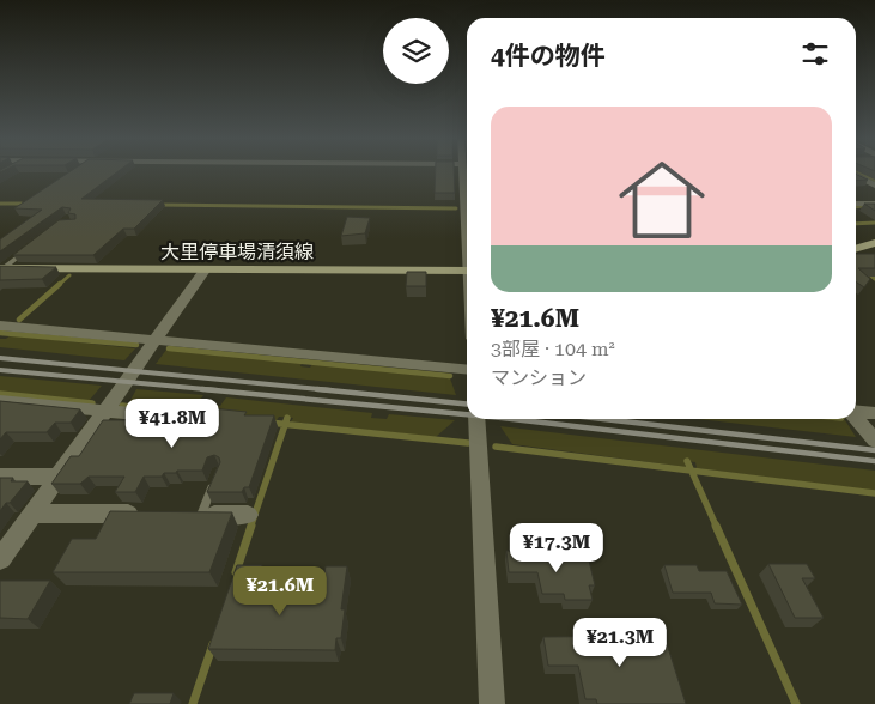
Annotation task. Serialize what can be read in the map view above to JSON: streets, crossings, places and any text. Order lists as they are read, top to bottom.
{
  "streets": {
    "main road": ["大里停車場清須線"]
  },
  "page": {
    "heading": "4件の物件",
    "list": [
      {
        "name": "¥21.6M",
        "note": "3部屋 · 104 m² · マンション"
      }
    ],
    "price": [
      "¥41.8M",
      "¥17.3M",
      "¥21.6M",
      "¥21.3M"
    ]
  }
}
